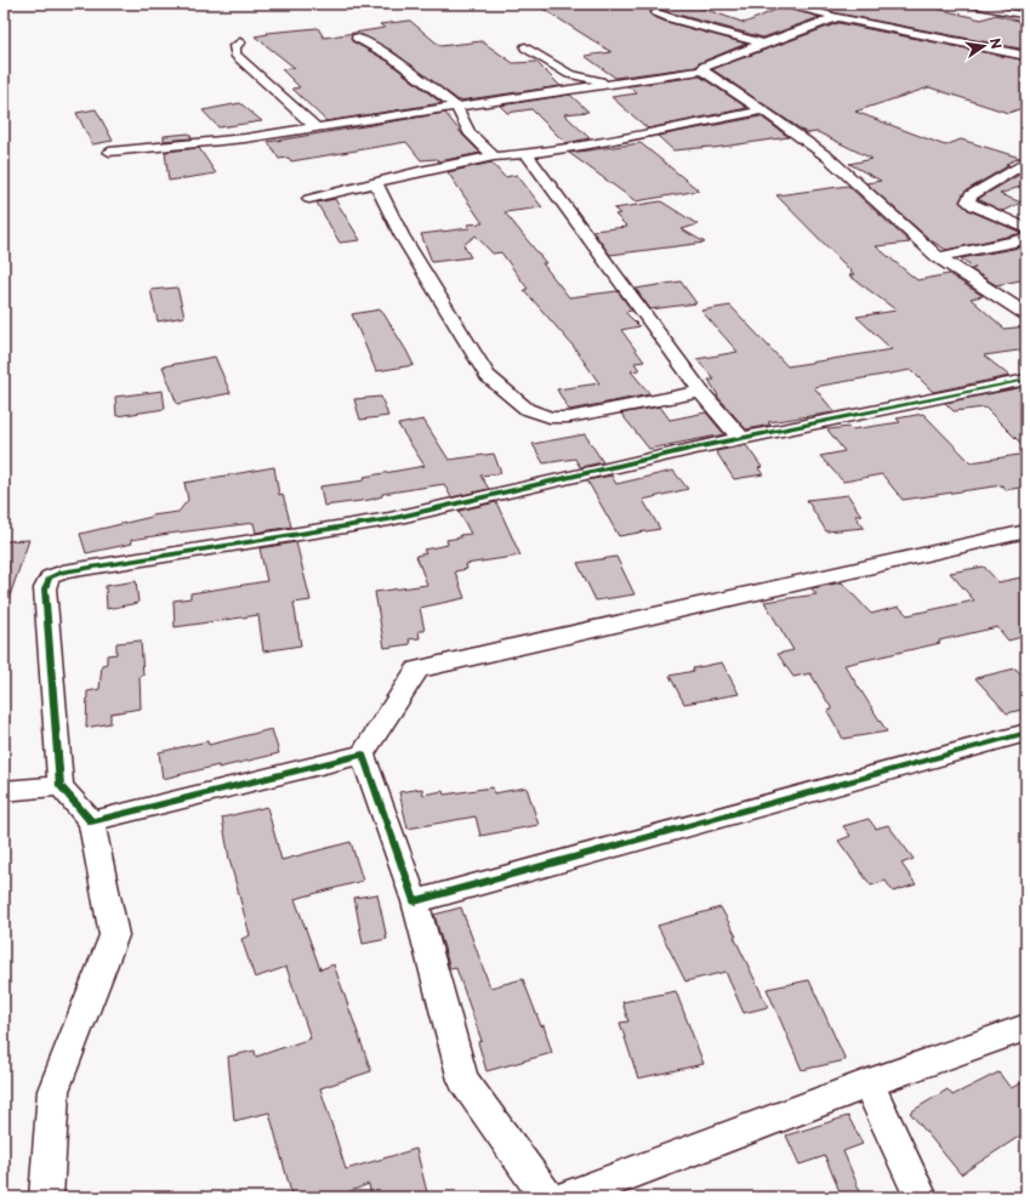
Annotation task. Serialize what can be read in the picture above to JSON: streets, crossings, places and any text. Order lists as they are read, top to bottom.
{
  "north": "right"
}
